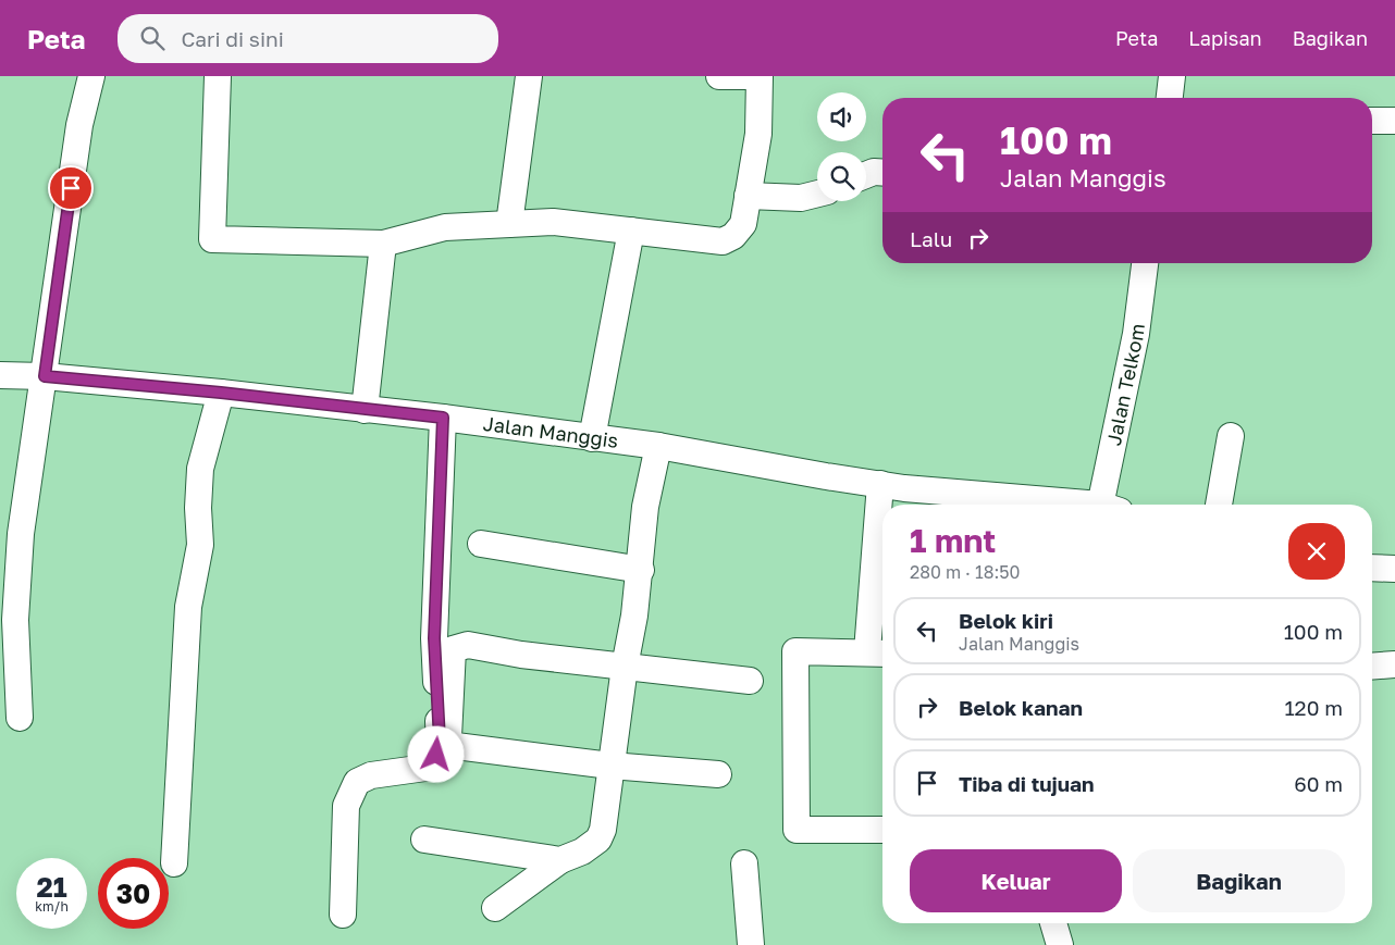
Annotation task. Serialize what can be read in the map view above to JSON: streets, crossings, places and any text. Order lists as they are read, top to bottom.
{
  "streets": {
    "street": ["Jalan Telkom", "Jalan Manggis"]
  },
  "page": {
    "header": "Peta",
    "search": "Cari di sini",
    "nav": ["Peta", "Lapisan", "Bagikan"],
    "turn": ["100 m", "Jalan Manggis"],
    "then": "Lalu",
    "heading": ["1 mnt", "280 m · 18:50"],
    "list": [
      {
        "name": "Belok kiri",
        "note": "Jalan Manggis",
        "value": "100 m"
      },
      {
        "name": "Belok kanan",
        "value": "120 m"
      },
      {
        "name": "Tiba di tujuan",
        "value": "60 m"
      }
    ],
    "buttons": ["Keluar", "Bagikan"],
    "speed": "21 km/h",
    "limit": "30"
  }
}
